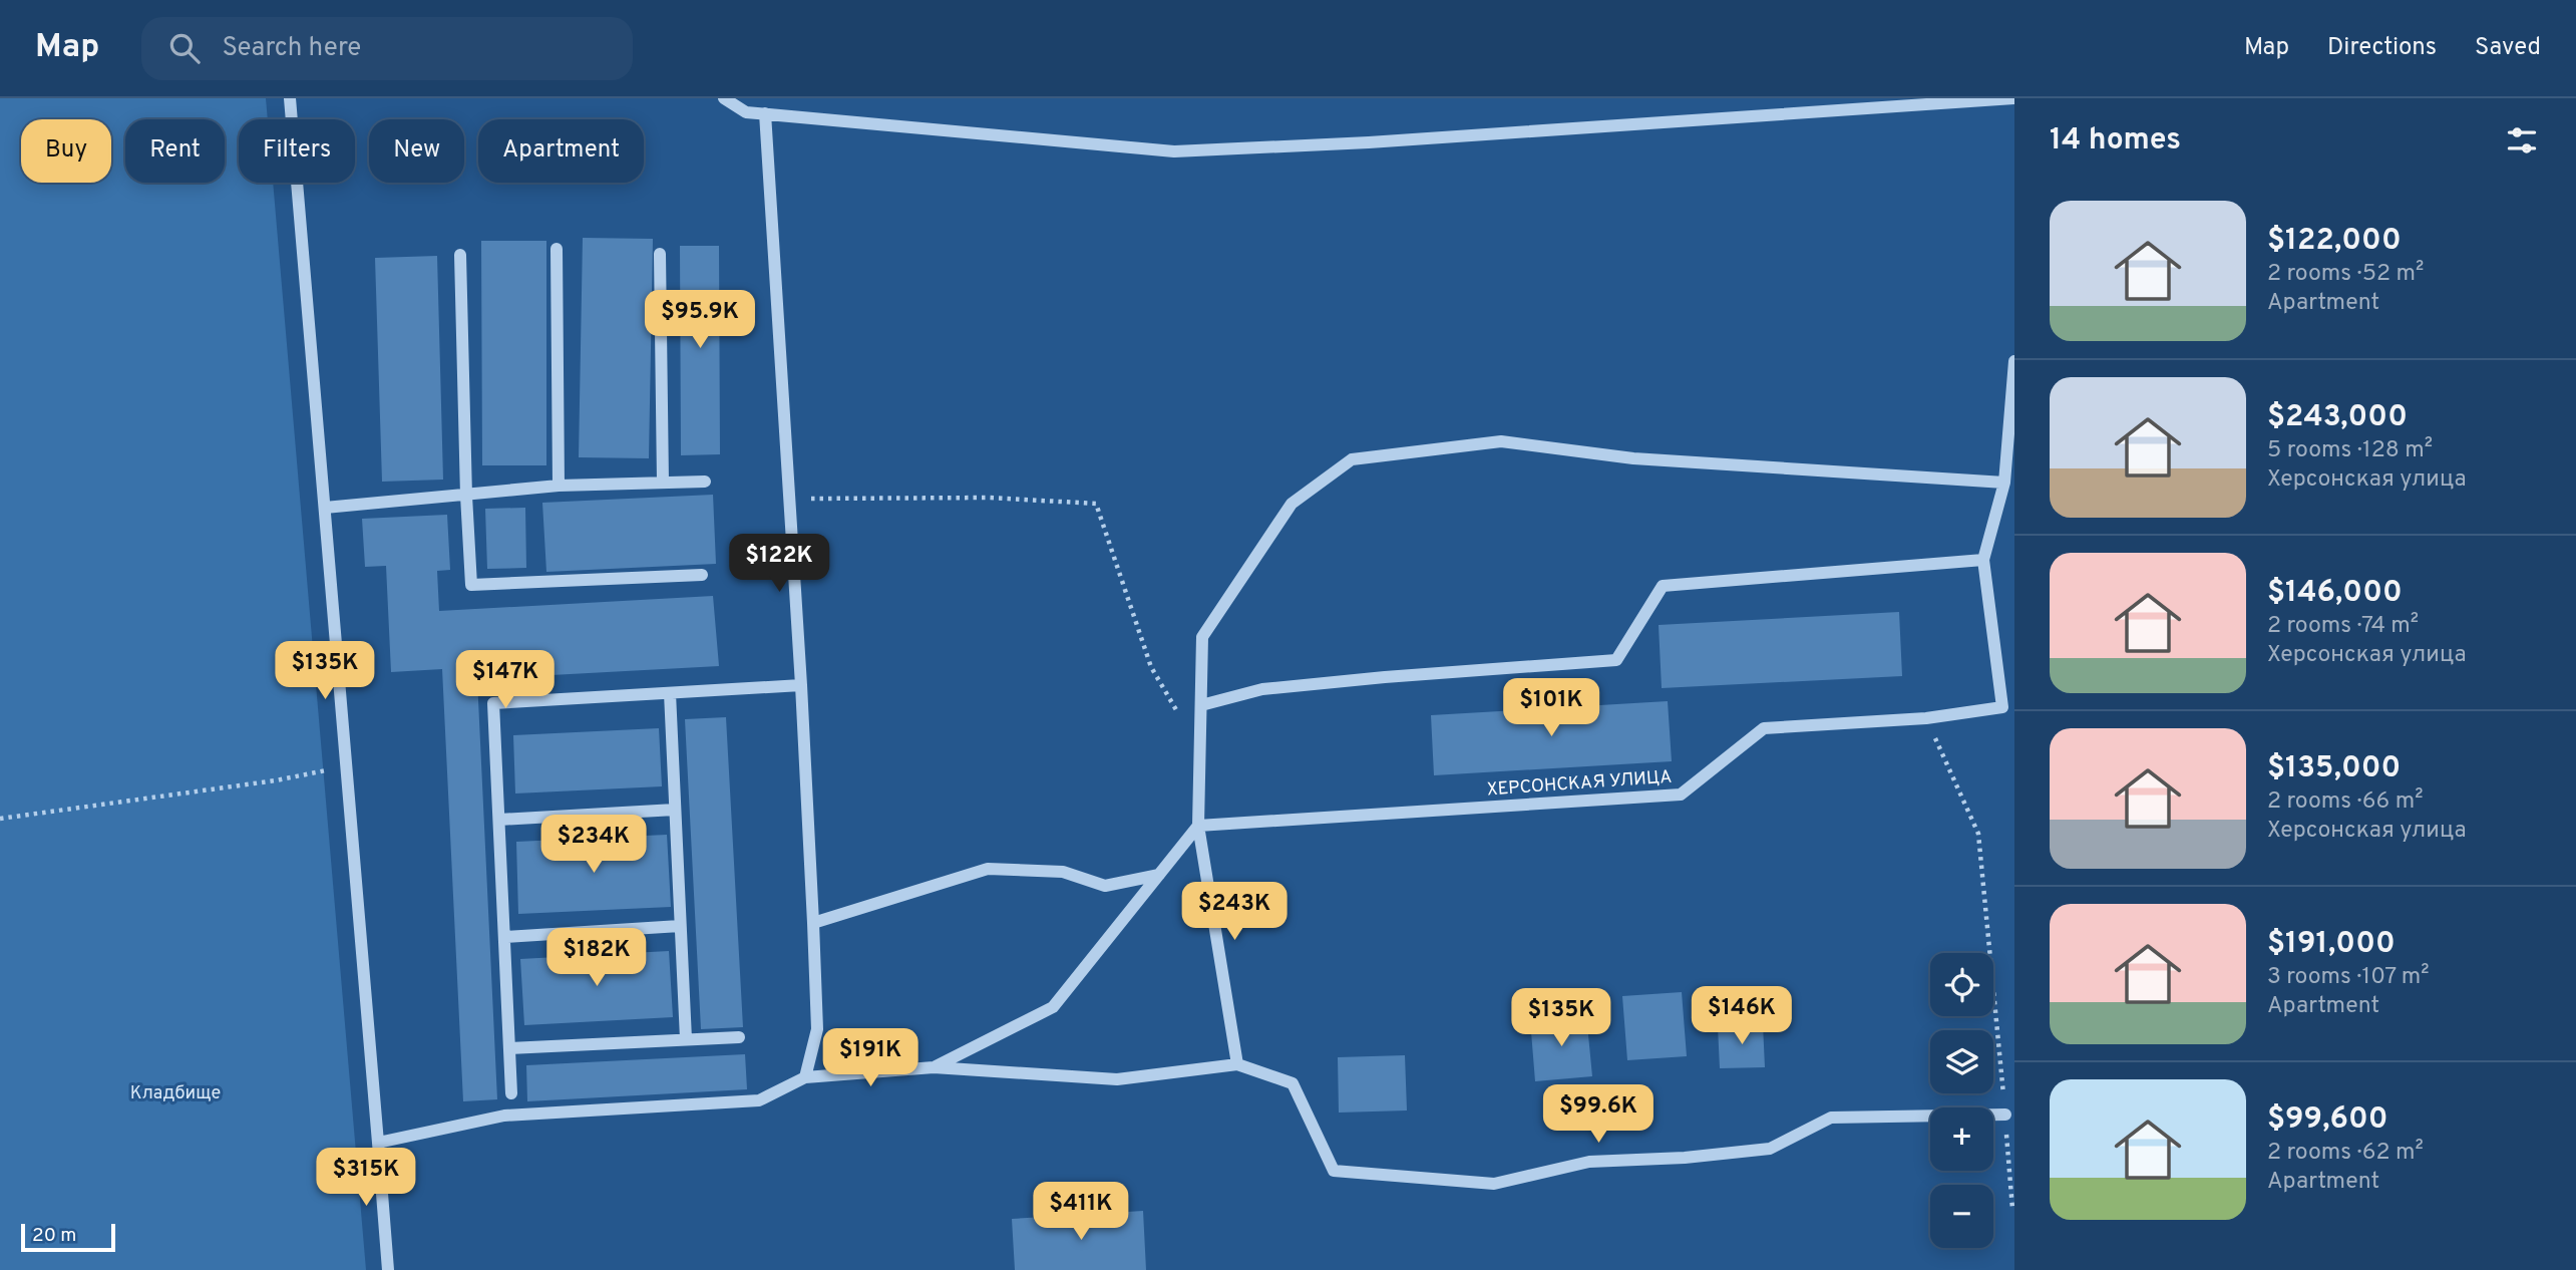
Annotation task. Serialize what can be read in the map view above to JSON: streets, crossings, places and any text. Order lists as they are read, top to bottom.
{
  "streets": {
    "street": ["ХЕРСОНСКАЯ УЛИЦА"]
  },
  "parks": ["Кладбище"],
  "scale_bar": "20 m",
  "page": {
    "header": "Map",
    "search": "Search here",
    "nav": ["Map", "Directions", "Saved"],
    "heading": "14 homes",
    "chip": [
      "Buy",
      "Rent",
      "Filters",
      "New",
      "Apartment"
    ],
    "list": [
      {
        "name": "$122,000",
        "note": "2 rooms · 52 m² · Apartment"
      },
      {
        "name": "$243,000",
        "note": "5 rooms · 128 m² · Херсонская улица"
      },
      {
        "name": "$146,000",
        "note": "2 rooms · 74 m² · Херсонская улица"
      },
      {
        "name": "$135,000",
        "note": "2 rooms · 66 m² · Херсонская улица"
      },
      {
        "name": "$191,000",
        "note": "3 rooms · 107 m² · Apartment"
      },
      {
        "name": "$99,600",
        "note": "2 rooms · 62 m² · Apartment"
      }
    ],
    "price": [
      "$95.9K",
      "$122K",
      "$135K",
      "$147K",
      "$101K",
      "$234K",
      "$243K",
      "$182K",
      "$146K",
      "$135K",
      "$191K",
      "$99.6K",
      "$315K",
      "$411K"
    ],
    "map_buttons": ["+", "−"],
    "scale": "20 m"
  }
}
